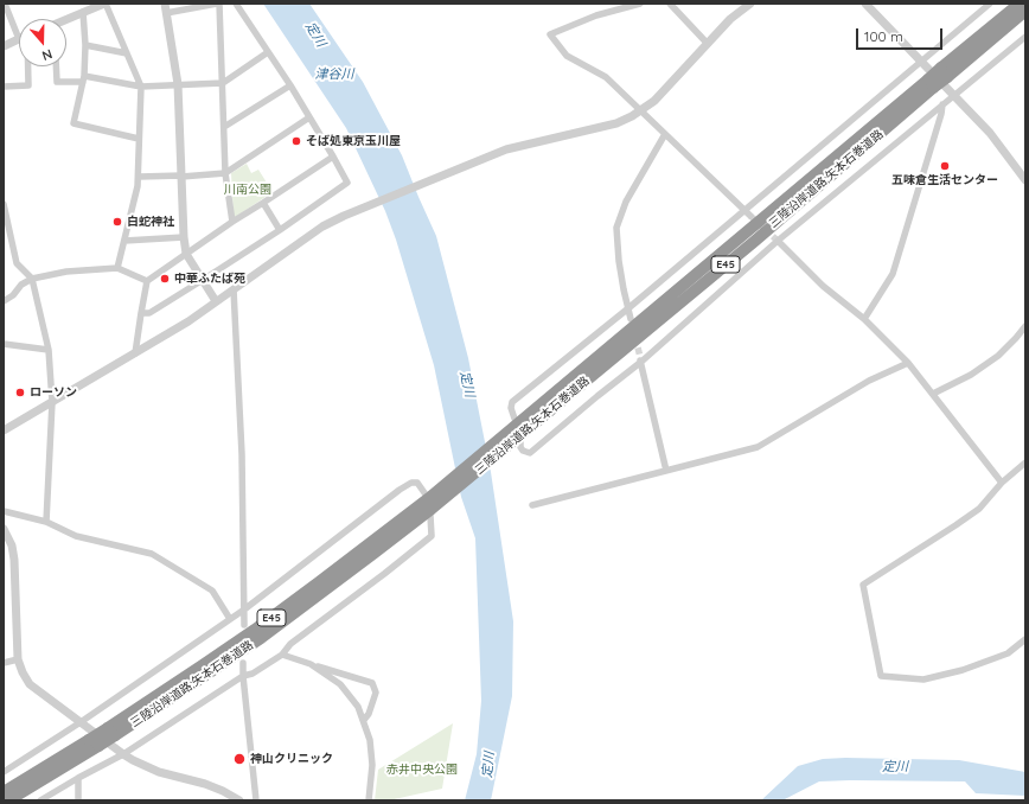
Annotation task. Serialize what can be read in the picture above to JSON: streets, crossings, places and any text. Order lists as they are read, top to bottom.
{
  "streets": {
    "highway": ["三陸沿岸道路;矢本石巻道路", "E45"]
  },
  "water": ["定川", "津谷川"],
  "parks": ["川南公園", "赤井中央公園"],
  "places": [
    "そば処東京玉川屋",
    "五味倉生活センター",
    "白蛇神社",
    "中華ふたば苑",
    "ローソン",
    "神山クリニック"
  ],
  "scale_bar": "100 m",
  "north": "bottom"
}
